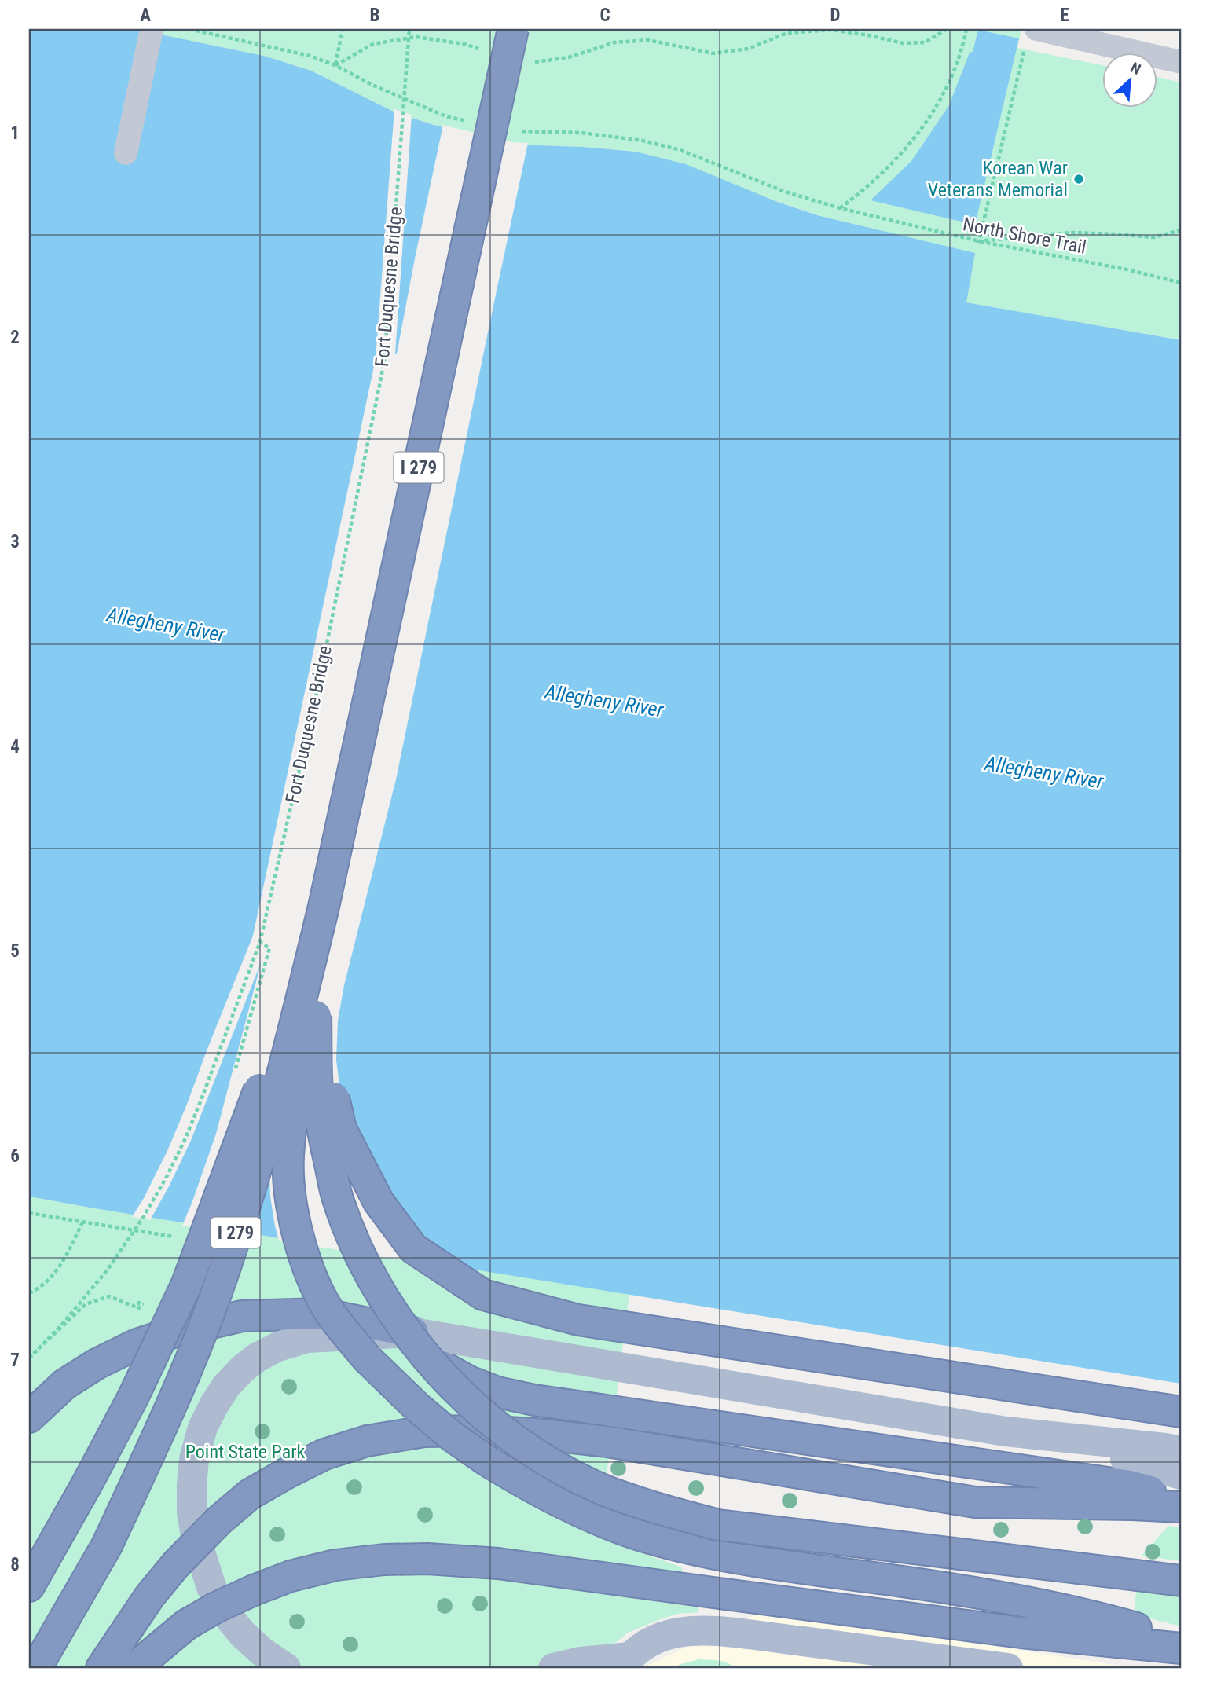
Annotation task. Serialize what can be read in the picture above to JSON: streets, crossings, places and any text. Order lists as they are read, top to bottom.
{
  "streets": {
    "highway": ["I 279"],
    "path": ["North Shore Trail", "Fort Duquesne Bridge"]
  },
  "water": ["Allegheny River"],
  "parks": ["Point State Park"],
  "places": ["Korean War Veterans Memorial"],
  "north": "top right",
  "grid": {
    "columns": [
      "A",
      "B",
      "C",
      "D",
      "E"
    ],
    "rows": [
      "1",
      "2",
      "3",
      "4",
      "5",
      "6",
      "7",
      "8"
    ]
  }
}
